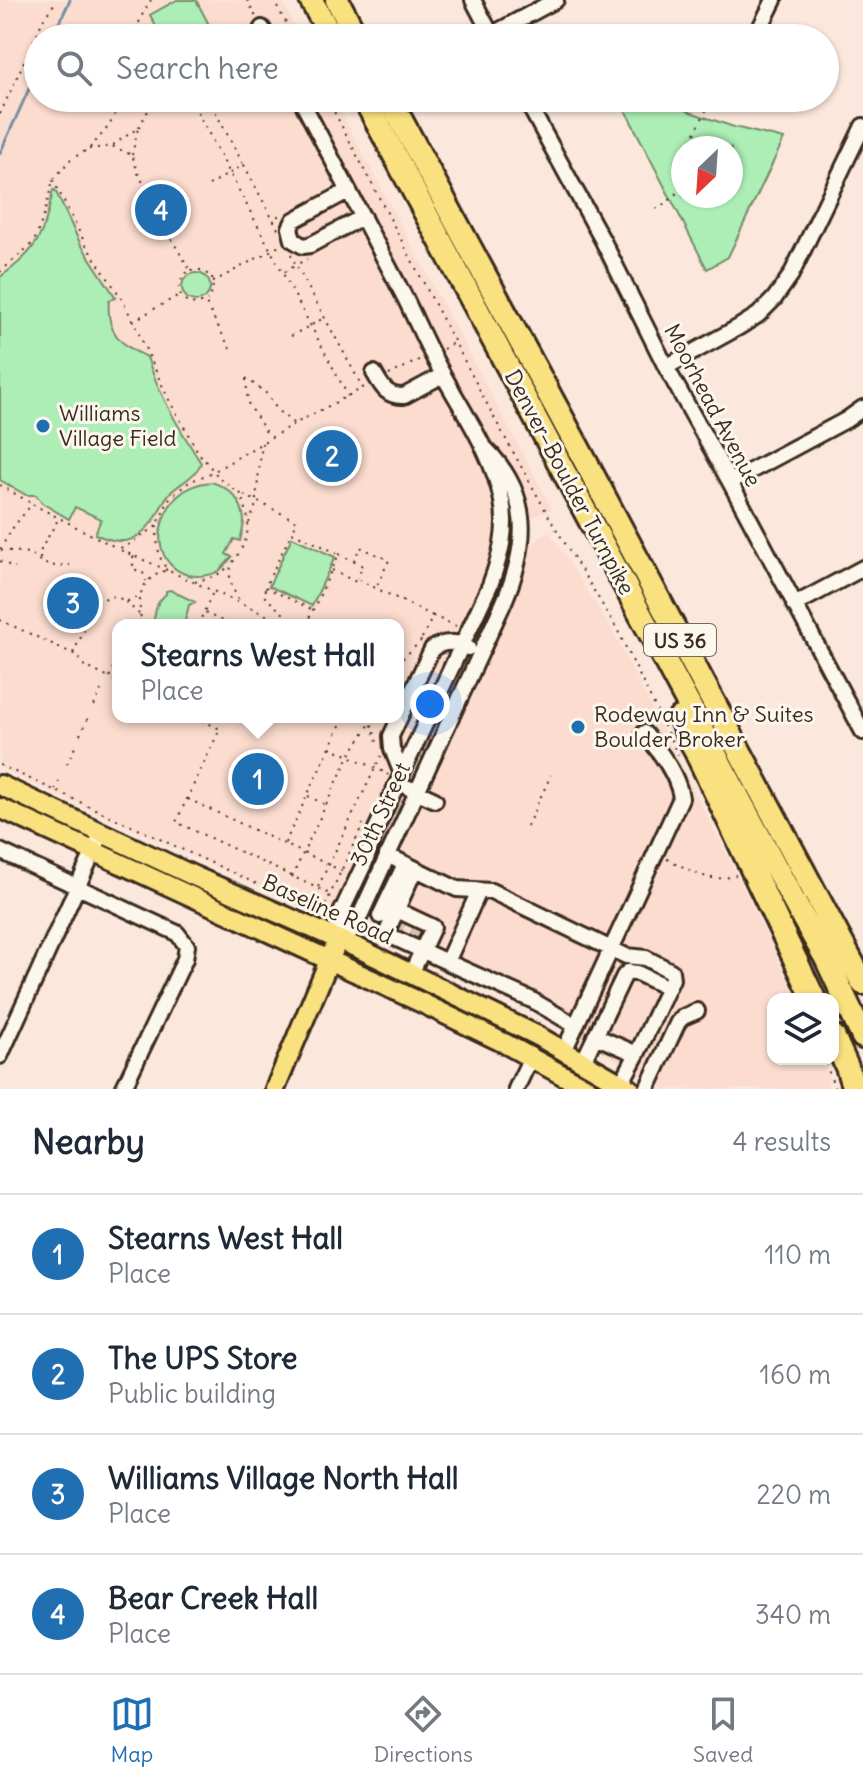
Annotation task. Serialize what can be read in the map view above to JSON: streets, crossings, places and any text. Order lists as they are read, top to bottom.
{
  "streets": {
    "highway": ["Denver–Boulder Turnpike", "US 36"],
    "main road": ["30th Street", "Baseline Road"],
    "street": ["Moorhead Avenue"]
  },
  "crossings": [
    ["30th Street", "Baseline Road"]
  ],
  "places": ["Williams Village Field", "Rodeway Inn & Suites Boulder Broker"],
  "north": "bottom left",
  "page": {
    "search": "Search here",
    "pins": [
      "4",
      "2",
      "3",
      "1"
    ],
    "popup": ["Stearns West Hall", "Place"],
    "heading": ["Nearby", "4 results"],
    "list": [
      {
        "mark": "1",
        "name": "Stearns West Hall",
        "note": "Place",
        "value": "110 m"
      },
      {
        "mark": "2",
        "name": "The UPS Store",
        "note": "Public building",
        "value": "160 m"
      },
      {
        "mark": "3",
        "name": "Williams Village North Hall",
        "note": "Place",
        "value": "220 m"
      },
      {
        "mark": "4",
        "name": "Bear Creek Hall",
        "note": "Place",
        "value": "340 m"
      }
    ],
    "nav": ["Map", "Directions", "Saved"]
  }
}
